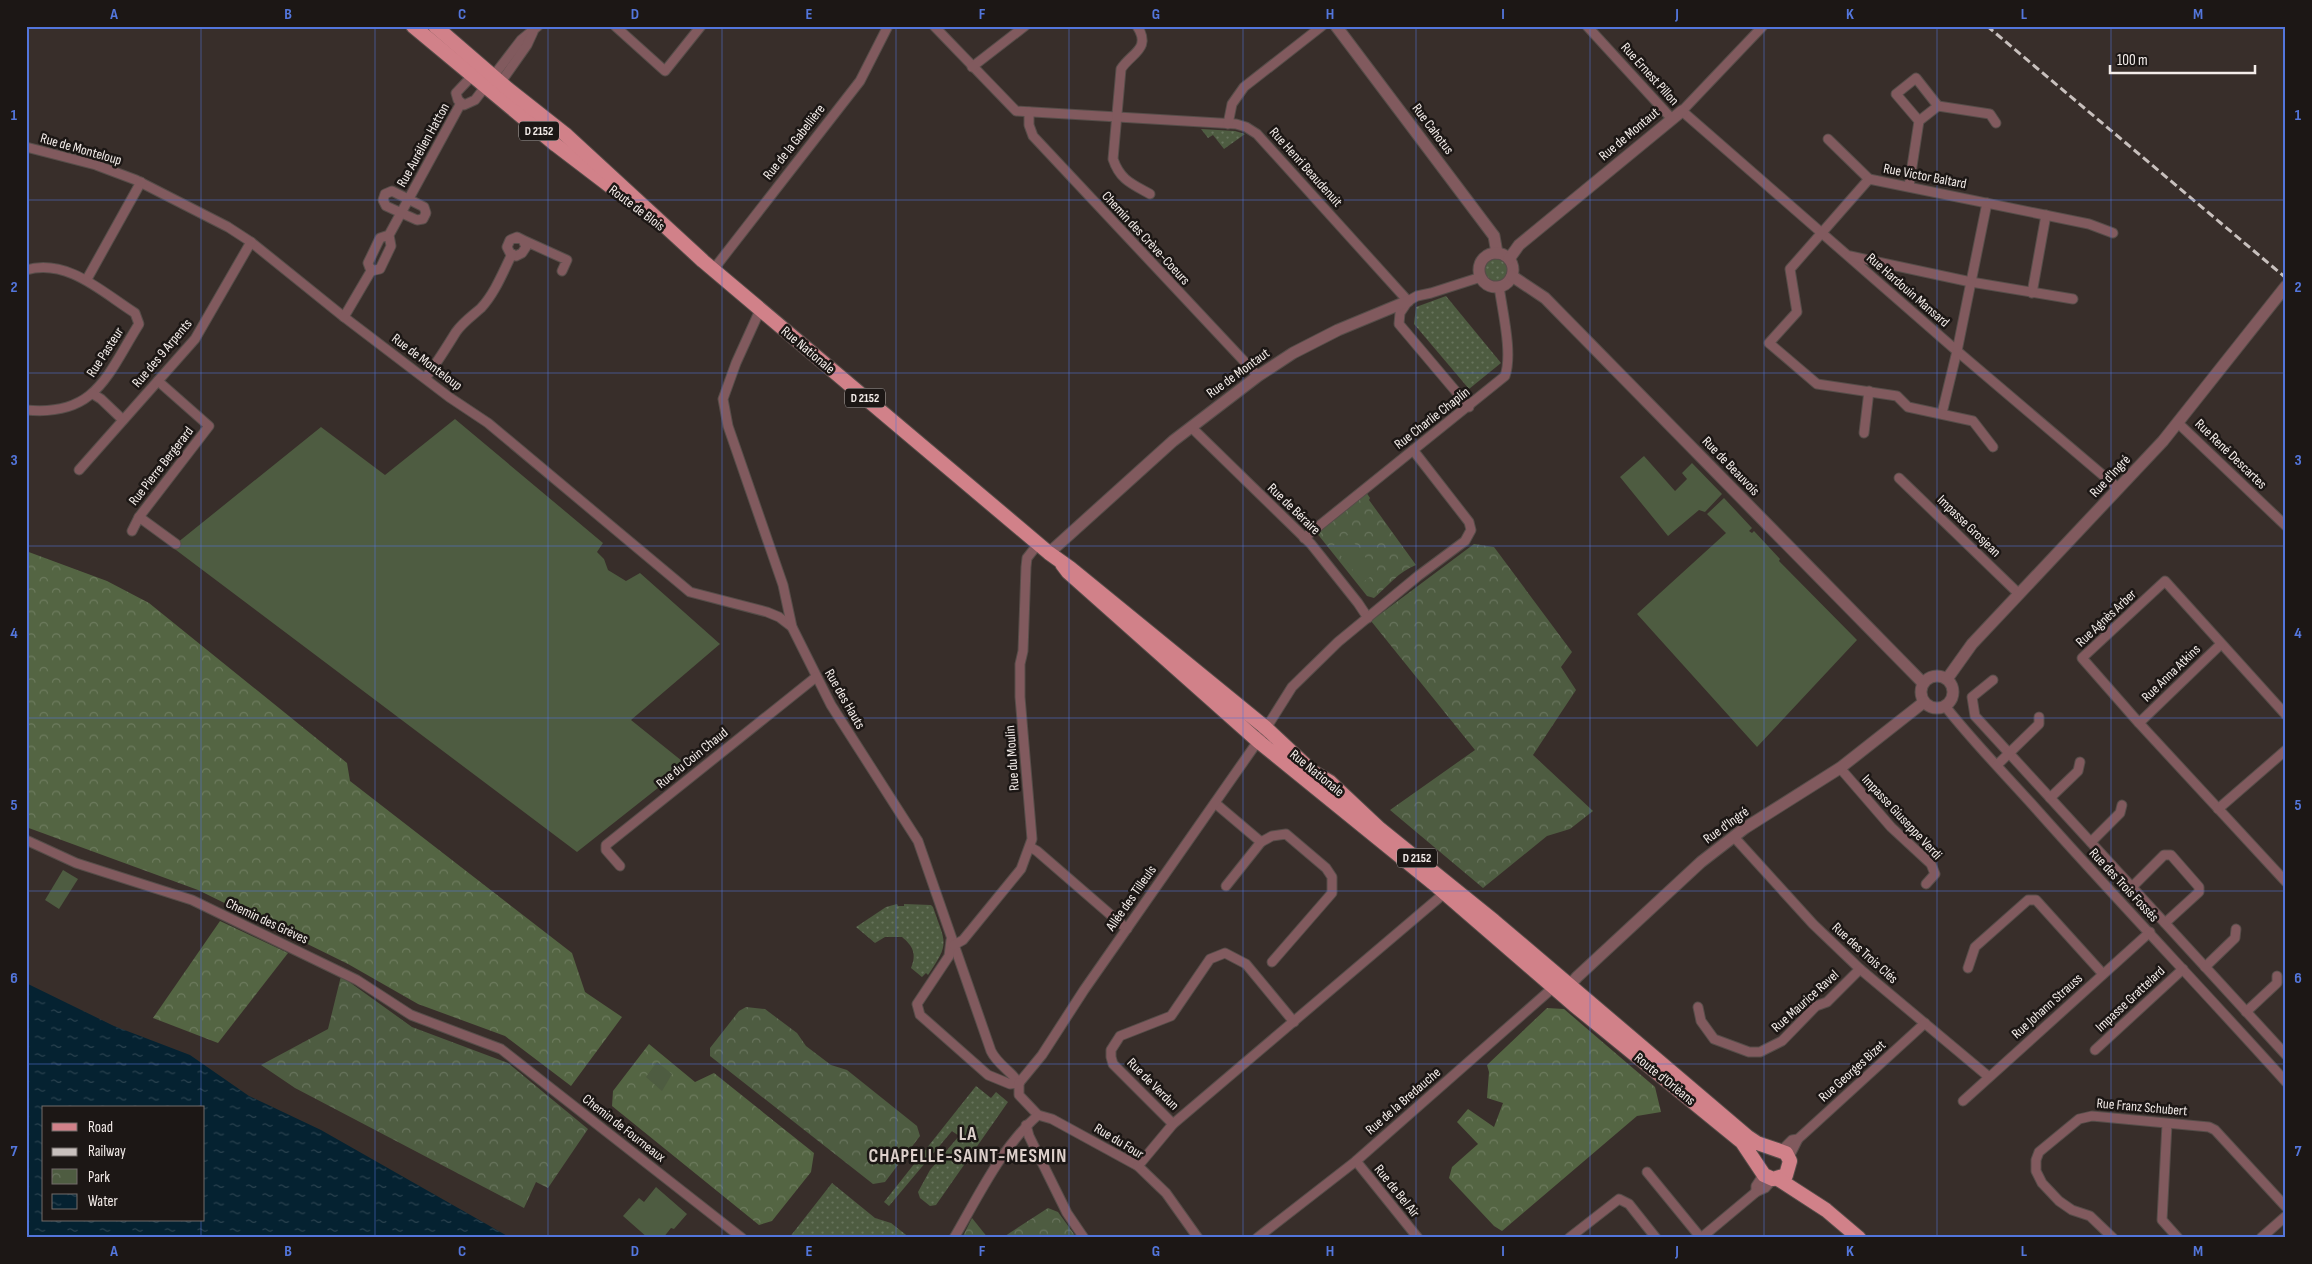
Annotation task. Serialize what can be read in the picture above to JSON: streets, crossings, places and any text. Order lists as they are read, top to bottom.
{
  "streets": {
    "main road": [
      "D 2152",
      "Route de Blois",
      "Rue Nationale",
      "Route d'Orléans"
    ],
    "street": [
      "Rue Ernest Pillon",
      "Rue Cahotus",
      "Rue de Montaut",
      "Rue de la Gabellière",
      "Rue Aurélien Hatton",
      "Rue de Monteloup",
      "Rue Henri Beaudenuit",
      "Rue Victor Baltard",
      "Chemin des Crève-Coeurs",
      "Rue Hardouin Mansard",
      "Rue Pasteur",
      "Rue des 9 Arpents",
      "Rue Charlie Chaplin",
      "Rue René Descartes",
      "Rue Pierre Bergerard",
      "Rue de Beauvois",
      "Rue d'Ingré",
      "Rue de Béraire",
      "Impasse Grosjean",
      "Rue Agnès Arber",
      "Rue Anna Atkins",
      "Rue des Hauts",
      "Rue du Coin Chaud",
      "Rue du Moulin",
      "Impasse Giuseppe Verdi",
      "Rue des Trois Fossés",
      "Allée des Tilleuls",
      "Chemin des Grèves",
      "Rue des Trois Clés",
      "Impasse Grattelard",
      "Rue Maurice Ravel",
      "Rue Johann Strauss",
      "Rue Georges Bizet",
      "Rue de Verdun",
      "Rue de la Bredauche",
      "Rue Franz Schubert",
      "Chemin de Fourneaux",
      "Rue du Four",
      "Rue de Bel Air"
    ]
  },
  "crossings": [
    ["Rue Ernest Pillon", "Rue de Montaut"],
    ["Rue Cahotus", "Rue de Montaut"],
    ["Rue Cahotus", "Rue Charlie Chaplin"],
    ["Rue Cahotus", "Rue de Beauvois"],
    ["Rue de Montaut", "Rue Henri Beaudenuit"],
    ["Rue de Montaut", "Chemin des Crève-Coeurs"],
    ["Rue de Montaut", "Rue Hardouin Mansard"],
    ["Rue de Montaut", "Rue Nationale"],
    ["Rue de Montaut", "Rue Charlie Chaplin"],
    ["Rue de Montaut", "Rue de Beauvois"],
    ["Rue de Montaut", "Rue de Béraire"],
    ["Rue de la Gabellière", "Rue Nationale"],
    ["Rue Aurélien Hatton", "Rue de Monteloup"],
    ["Rue Aurélien Hatton", "Route de Blois"],
    ["Rue de Monteloup", "Rue des 9 Arpents"],
    ["Rue de Monteloup", "Rue des Hauts"],
    ["Rue Henri Beaudenuit", "Chemin des Crève-Coeurs"],
    ["Rue Victor Baltard", "Rue Hardouin Mansard"],
    ["Route de Blois", "Rue Nationale"],
    ["Rue Hardouin Mansard", "Rue d'Ingré"],
    ["Rue Nationale", "Rue d'Ingré"],
    ["Rue Nationale", "Rue des Hauts"],
    ["Rue Nationale", "Rue du Moulin"],
    ["Rue Nationale", "Allée des Tilleuls"],
    ["Rue Nationale", "Route d'Orléans"],
    ["Rue Nationale", "Rue de Verdun"],
    ["Rue Nationale", "Rue de la Bredauche"],
    ["Rue des 9 Arpents", "Rue Pierre Bergerard"],
    ["Rue Charlie Chaplin", "Rue de Beauvois"],
    ["Rue Charlie Chaplin", "Rue de Béraire"],
    ["Rue René Descartes", "Rue d'Ingré"],
    ["Rue de Beauvois", "Rue d'Ingré"],
    ["Rue de Beauvois", "Rue des Trois Fossés"],
    ["Rue d'Ingré", "Impasse Grosjean"],
    ["Rue d'Ingré", "Impasse Giuseppe Verdi"],
    ["Rue d'Ingré", "Rue des Trois Fossés"],
    ["Rue d'Ingré", "Rue des Trois Clés"],
    ["Rue d'Ingré", "Route d'Orléans"],
    ["Rue d'Ingré", "Rue de la Bredauche"],
    ["Rue Agnès Arber", "Rue Anna Atkins"],
    ["Rue des Hauts", "Rue du Coin Chaud"],
    ["Rue des Hauts", "Rue du Moulin"],
    ["Rue des Hauts", "Allée des Tilleuls"],
    ["Rue des Hauts", "Rue du Four"],
    ["Rue des Trois Fossés", "Impasse Grattelard"],
    ["Rue des Trois Fossés", "Rue Johann Strauss"],
    ["Allée des Tilleuls", "Rue du Four"],
    ["Chemin des Grèves", "Chemin de Fourneaux"],
    ["Rue des Trois Clés", "Rue Maurice Ravel"],
    ["Rue des Trois Clés", "Rue Johann Strauss"],
    ["Rue des Trois Clés", "Rue Georges Bizet"],
    ["Rue Georges Bizet", "Route d'Orléans"],
    ["Route d'Orléans", "Rue de la Bredauche"],
    ["Rue de Verdun", "Rue du Four"],
    ["Rue de la Bredauche", "Rue de Bel Air"]
  ],
  "districts": ["LA CHAPELLE-SAINT-MESMIN"],
  "legend": [
    "Road",
    "Railway",
    "Park",
    "Water"
  ],
  "scale_bar": "100 m",
  "grid": {
    "columns": [
      "A",
      "B",
      "C",
      "D",
      "E",
      "F",
      "G",
      "H",
      "I",
      "J",
      "K",
      "L",
      "M"
    ],
    "rows": [
      "1",
      "2",
      "3",
      "4",
      "5",
      "6",
      "7"
    ]
  }
}
